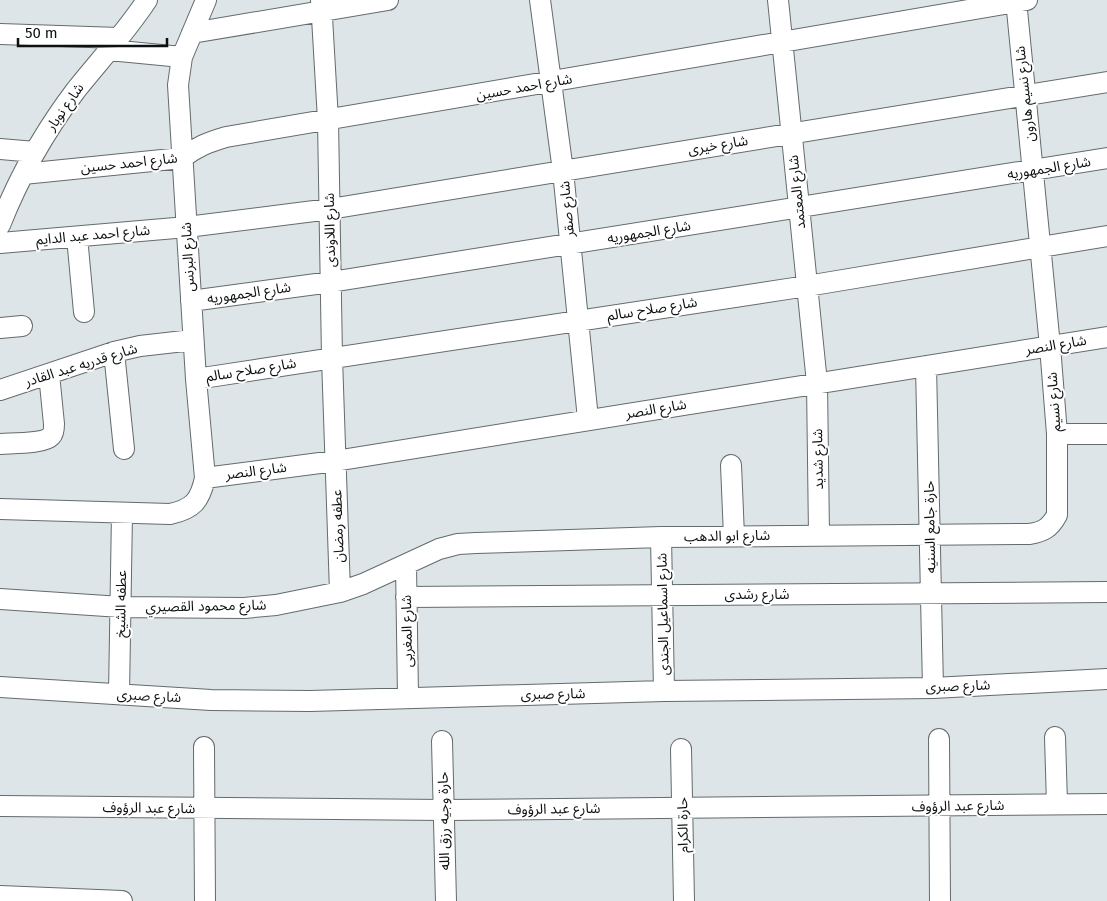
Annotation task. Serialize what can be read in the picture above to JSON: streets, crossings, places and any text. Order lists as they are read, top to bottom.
{
  "streets": {
    "street": [
      "شارع احمد حسين",
      "شارع نسيم هارون",
      "شارع نوبار",
      "شارع خيرى",
      "شارع الجمهوريه",
      "شارع المعتمد",
      "شارع صقر",
      "شارع اللاوندى",
      "شارع احمد عبد الدايم",
      "شارع البرنس",
      "شارع صلاح سالم",
      "شارع النصر",
      "شارع قدريه عبد القادر",
      "شارع نسيم",
      "شارع شديد",
      "عطفه رمضان",
      "حارة جامع السنيه",
      "شارع ابو الدهب",
      "شارع رشدى",
      "عطفه الشيخ",
      "شارع محمود القصيري",
      "شارع اسماعيل الجندى",
      "شارع المغربى",
      "شارع صبرى",
      "شارع عبد الرؤوف",
      "حارة وجيه رزق الله",
      "حارة الكرام"
    ]
  },
  "crossings": [
    ["شارع احمد حسين", "شارع نسيم هارون"],
    ["شارع احمد حسين", "شارع نوبار"],
    ["شارع احمد حسين", "شارع المعتمد"],
    ["شارع احمد حسين", "شارع صقر"],
    ["شارع احمد حسين", "شارع اللاوندى"],
    ["شارع احمد حسين", "شارع البرنس"],
    ["شارع نسيم هارون", "شارع خيرى"],
    ["شارع نسيم هارون", "شارع الجمهوريه"],
    ["شارع نسيم هارون", "شارع صلاح سالم"],
    ["شارع نسيم هارون", "شارع نسيم"],
    ["شارع خيرى", "شارع المعتمد"],
    ["شارع خيرى", "شارع صقر"],
    ["شارع خيرى", "شارع اللاوندى"],
    ["شارع خيرى", "شارع احمد عبد الدايم"],
    ["شارع الجمهوريه", "شارع المعتمد"],
    ["شارع الجمهوريه", "شارع صقر"],
    ["شارع الجمهوريه", "شارع اللاوندى"],
    ["شارع الجمهوريه", "شارع البرنس"],
    ["شارع المعتمد", "شارع صلاح سالم"],
    ["شارع المعتمد", "شارع النصر"],
    ["شارع المعتمد", "شارع شديد"],
    ["شارع صقر", "شارع صلاح سالم"],
    ["شارع صقر", "شارع النصر"],
    ["شارع اللاوندى", "شارع احمد عبد الدايم"],
    ["شارع اللاوندى", "شارع صلاح سالم"],
    ["شارع اللاوندى", "شارع النصر"],
    ["شارع اللاوندى", "عطفه رمضان"],
    ["شارع احمد عبد الدايم", "شارع البرنس"],
    ["شارع البرنس", "شارع صلاح سالم"],
    ["شارع البرنس", "شارع النصر"],
    ["شارع البرنس", "شارع قدريه عبد القادر"],
    ["شارع البرنس", "عطفه الشيخ"],
    ["شارع صلاح سالم", "شارع نسيم"],
    ["شارع النصر", "شارع نسيم"],
    ["شارع النصر", "شارع شديد"],
    ["شارع النصر", "عطفه رمضان"],
    ["شارع النصر", "حارة جامع السنيه"],
    ["شارع نسيم", "شارع ابو الدهب"],
    ["شارع شديد", "شارع ابو الدهب"],
    ["عطفه رمضان", "شارع محمود القصيري"],
    ["حارة جامع السنيه", "شارع ابو الدهب"],
    ["حارة جامع السنيه", "شارع رشدى"],
    ["حارة جامع السنيه", "شارع صبرى"],
    ["شارع ابو الدهب", "شارع محمود القصيري"],
    ["شارع ابو الدهب", "شارع اسماعيل الجندى"],
    ["شارع ابو الدهب", "شارع المغربى"],
    ["شارع رشدى", "شارع اسماعيل الجندى"],
    ["شارع رشدى", "شارع المغربى"],
    ["عطفه الشيخ", "شارع محمود القصيري"],
    ["عطفه الشيخ", "شارع صبرى"],
    ["شارع محمود القصيري", "شارع المغربى"],
    ["شارع اسماعيل الجندى", "شارع صبرى"],
    ["شارع المغربى", "شارع صبرى"],
    ["شارع عبد الرؤوف", "حارة وجيه رزق الله"],
    ["شارع عبد الرؤوف", "حارة الكرام"]
  ],
  "scale_bar": "50 m"
}
